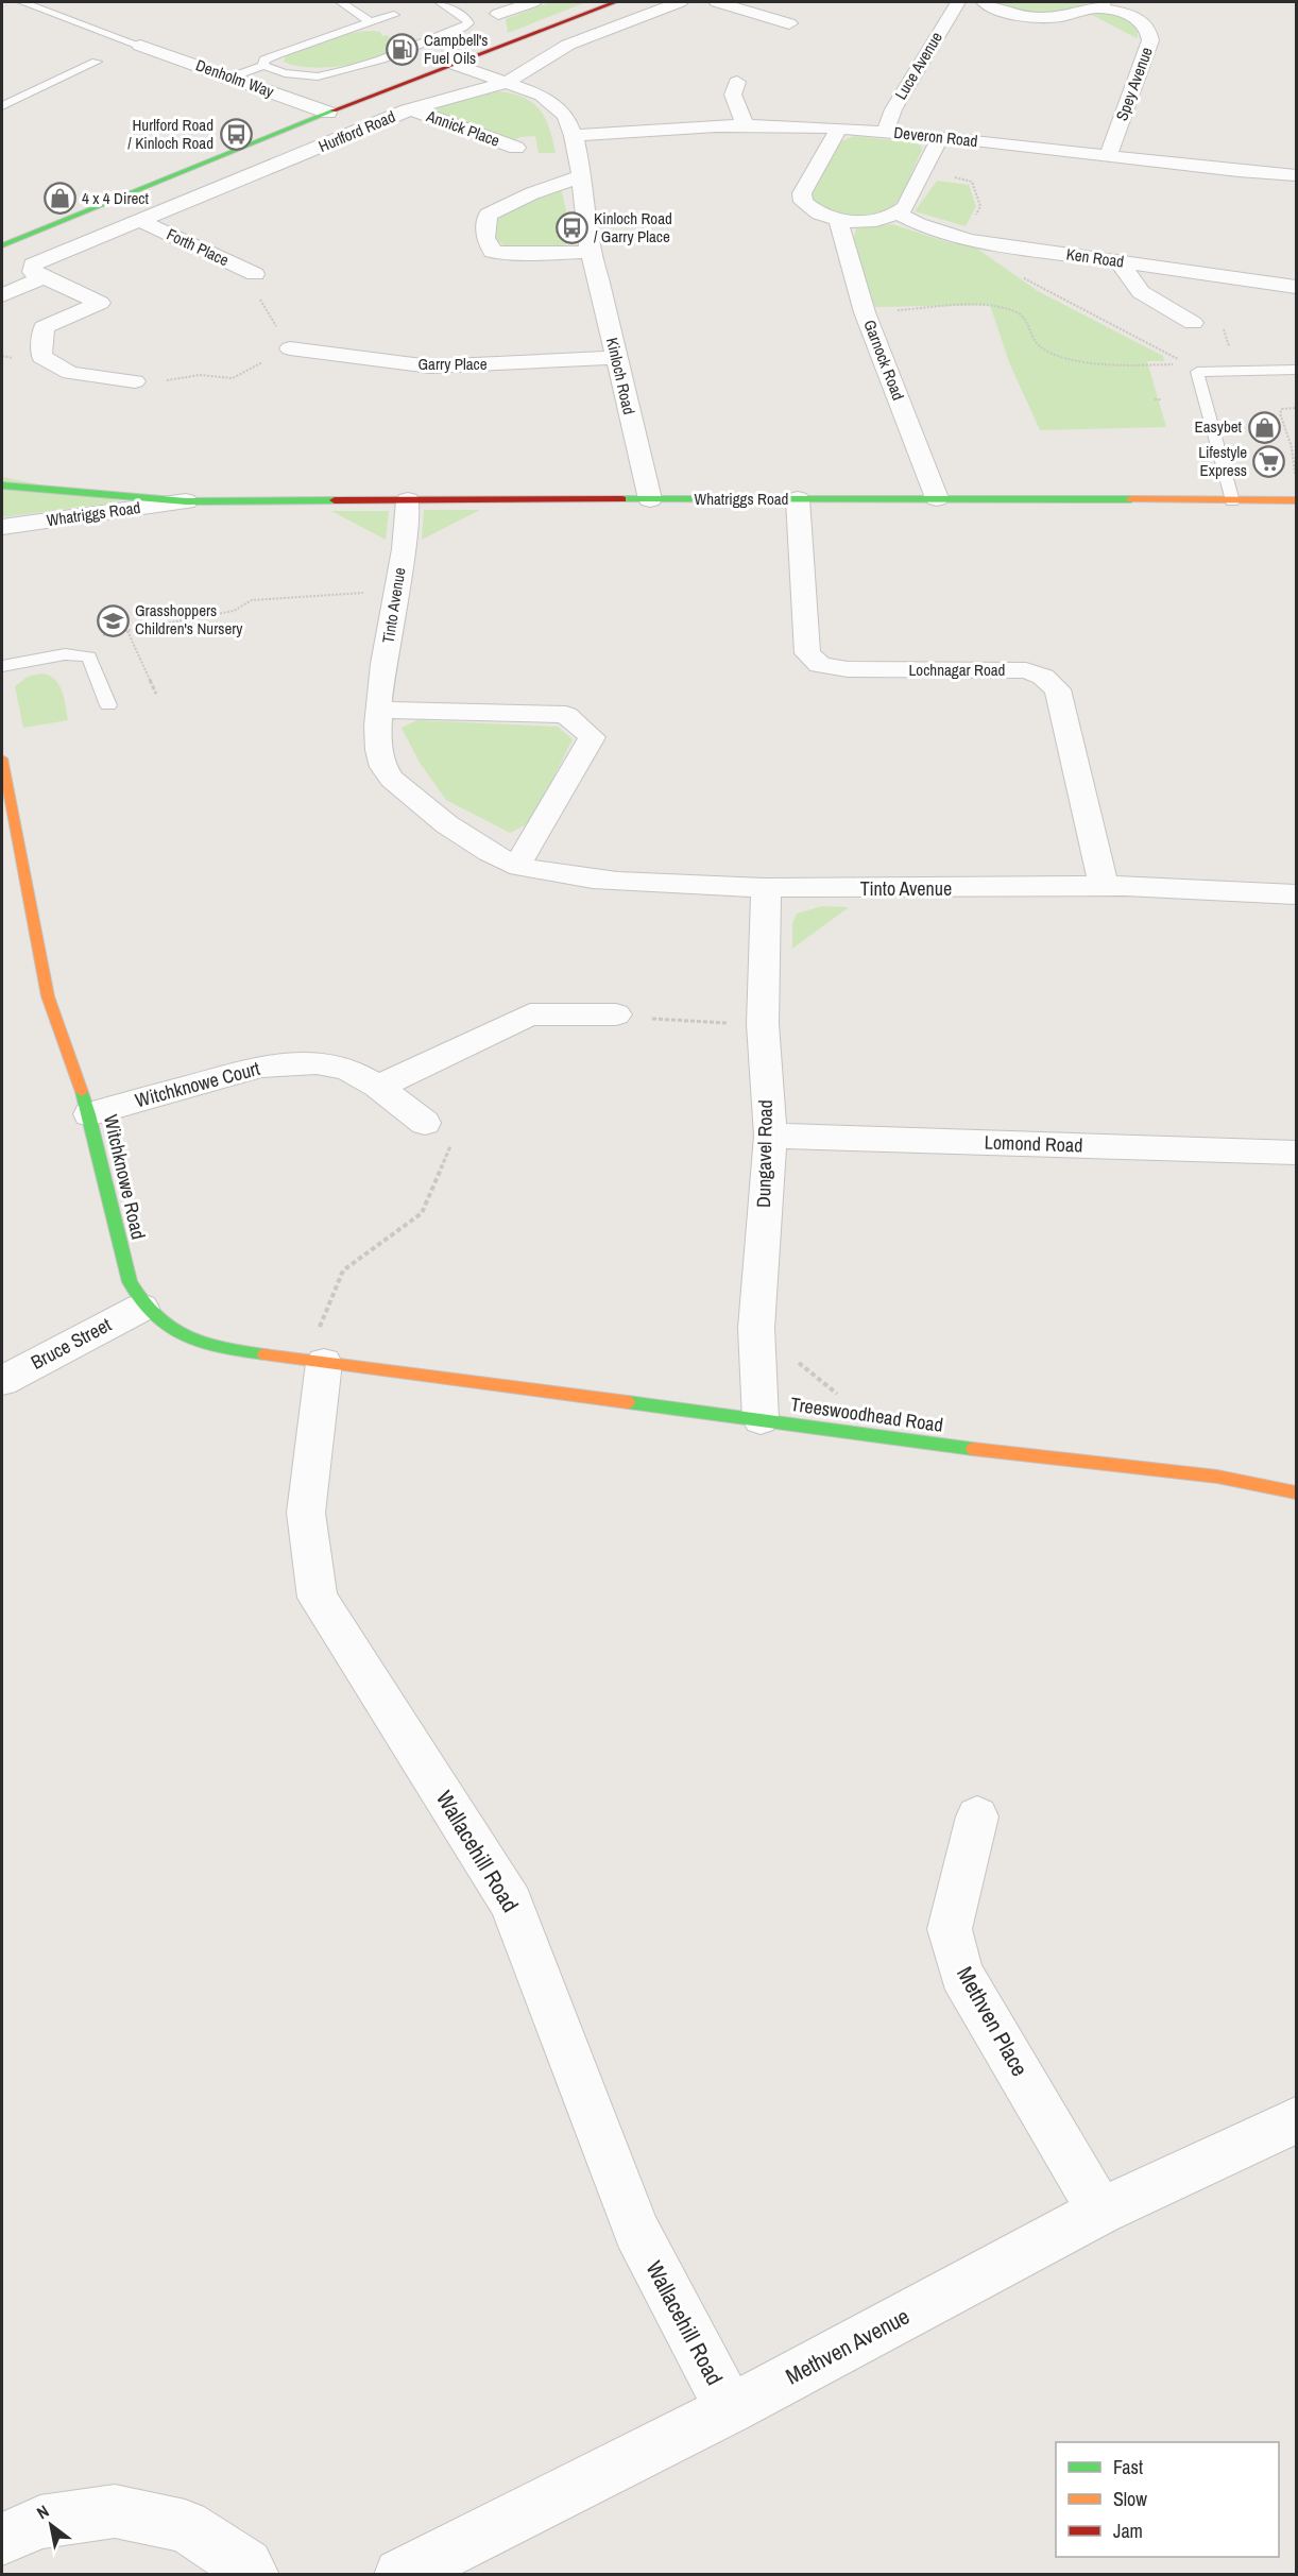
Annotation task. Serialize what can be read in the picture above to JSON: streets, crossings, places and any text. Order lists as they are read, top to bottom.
{
  "streets": {
    "street": [
      "Luce Avenue",
      "Denholm Way",
      "Spey Avenue",
      "Annick Place",
      "Hurlford Road",
      "Deveron Road",
      "Forth Place",
      "Ken Road",
      "Garnock Road",
      "Garry Place",
      "Kinloch Road",
      "Whatriggs Road",
      "Tinto Avenue",
      "Lochnagar Road",
      "Witchknowe Court",
      "Lomond Road",
      "Dungavel Road",
      "Witchknowe Road",
      "Bruce Street",
      "Treeswoodhead Road",
      "Wallacehill Road",
      "Methven Place",
      "Methven Avenue"
    ]
  },
  "crossings": [
    ["Luce Avenue", "Deveron Road"],
    ["Denholm Way", "Hurlford Road"],
    ["Spey Avenue", "Deveron Road"],
    ["Annick Place", "Hurlford Road"],
    ["Hurlford Road", "Forth Place"],
    ["Hurlford Road", "Kinloch Road"],
    ["Deveron Road", "Kinloch Road"],
    ["Garnock Road", "Whatriggs Road"],
    ["Garry Place", "Kinloch Road"],
    ["Kinloch Road", "Whatriggs Road"],
    ["Whatriggs Road", "Tinto Avenue"],
    ["Whatriggs Road", "Lochnagar Road"],
    ["Tinto Avenue", "Lochnagar Road"],
    ["Tinto Avenue", "Dungavel Road"],
    ["Witchknowe Court", "Witchknowe Road"],
    ["Lomond Road", "Dungavel Road"],
    ["Dungavel Road", "Treeswoodhead Road"],
    ["Witchknowe Road", "Bruce Street"],
    ["Witchknowe Road", "Treeswoodhead Road"],
    ["Witchknowe Road", "Wallacehill Road"],
    ["Wallacehill Road", "Methven Avenue"],
    ["Methven Place", "Methven Avenue"]
  ],
  "places": {
    "fuel station": ["Campbell's Fuel Oils"],
    "bus stop": ["Hurlford Road / Kinloch Road", "Kinloch Road / Garry Place"],
    "shop": ["4 x 4 Direct", "Easybet"],
    "supermarket": ["Lifestyle Express"],
    "school or university": ["Grasshoppers Children's Nursery"]
  },
  "legend": ["Fast", "Slow", "Jam"],
  "north": "top left"
}
